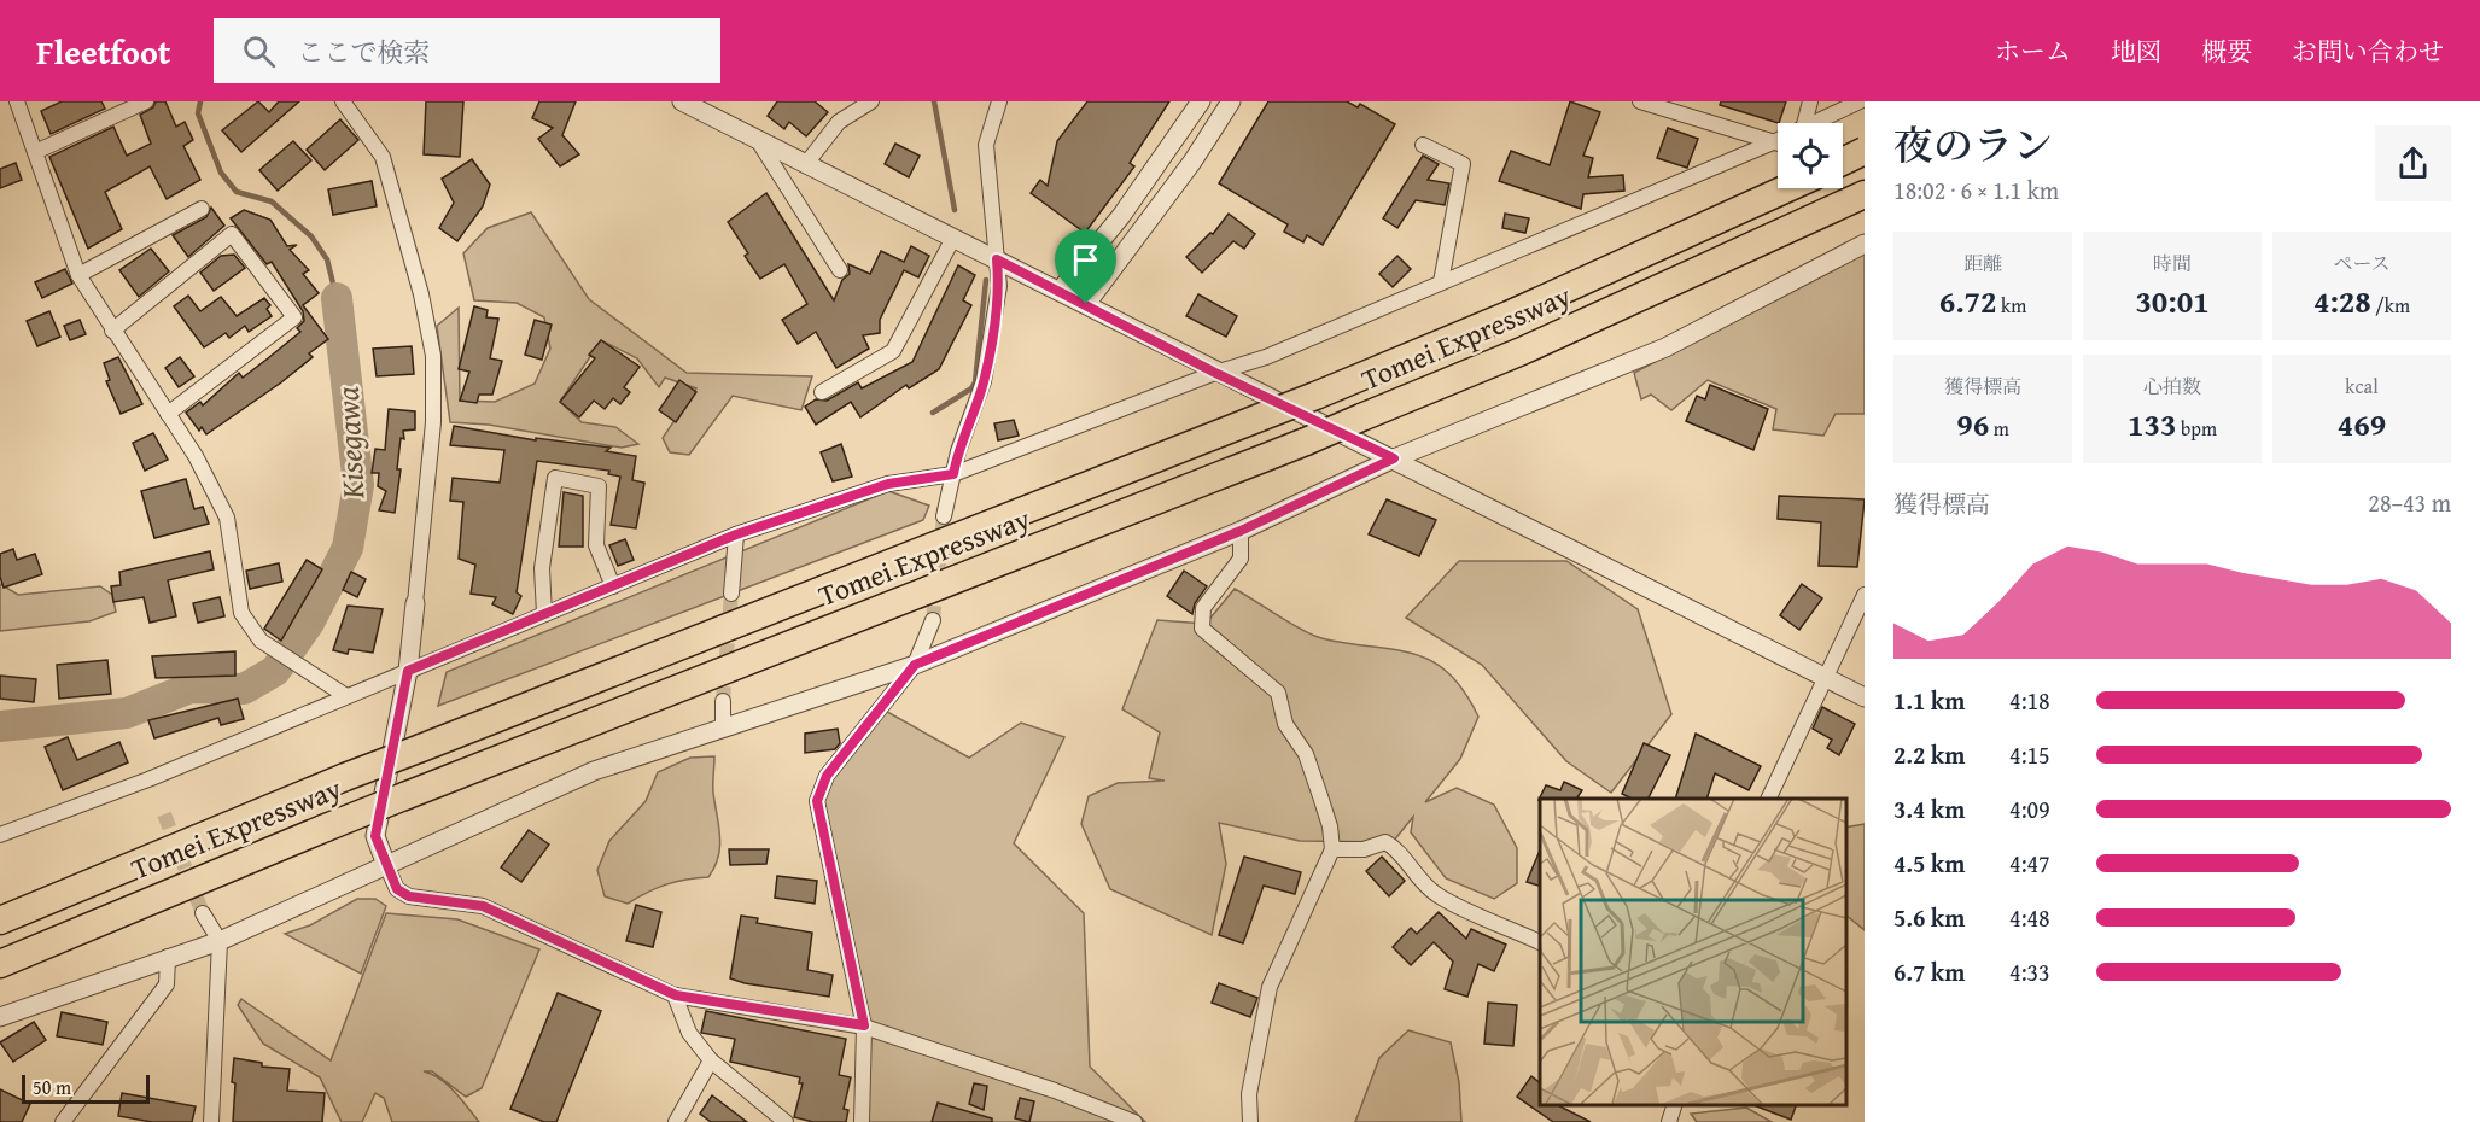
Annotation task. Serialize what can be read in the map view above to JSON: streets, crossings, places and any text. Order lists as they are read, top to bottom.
{
  "streets": {
    "highway": ["Tomei Expressway"]
  },
  "water": ["Kisegawa"],
  "scale_bar": "50 m",
  "page": {
    "header": "Fleetfoot",
    "search": "ここで検索",
    "nav": [
      "ホーム",
      "地図",
      "概要",
      "お問い合わせ"
    ],
    "heading": ["夜のラン", "18:02 · 6 × 1.1 km"],
    "stats": [
      ["距離", "6.72 km"],
      ["時間", "30:01"],
      ["ペース", "4:28 /km"],
      ["獲得標高", "96 m"],
      ["心拍数", "133 bpm"],
      ["kcal", "469"]
    ],
    "chart": ["獲得標高", "28–43 m"],
    "list": [
      {
        "name": "1.1 km",
        "note": "4:18"
      },
      {
        "name": "2.2 km",
        "note": "4:15"
      },
      {
        "name": "3.4 km",
        "note": "4:09"
      },
      {
        "name": "4.5 km",
        "note": "4:47"
      },
      {
        "name": "5.6 km",
        "note": "4:48"
      },
      {
        "name": "6.7 km",
        "note": "4:33"
      }
    ],
    "scale": "50 m"
  }
}
